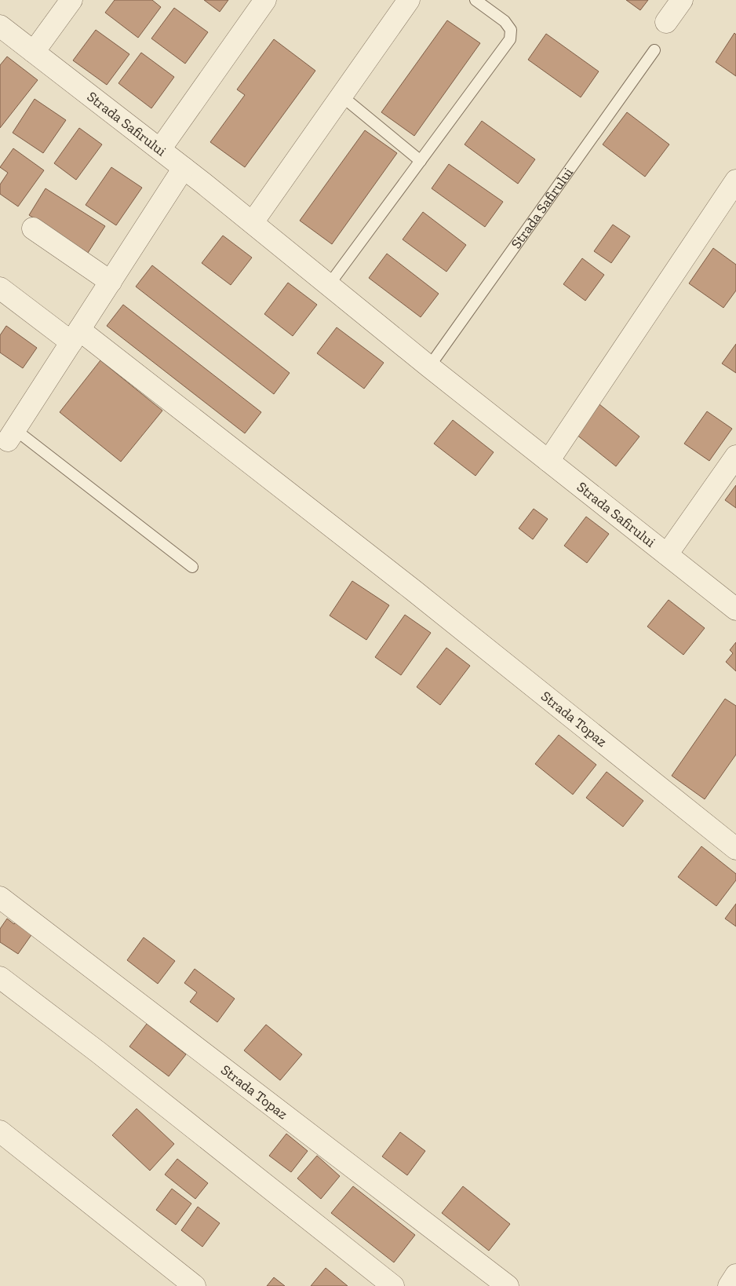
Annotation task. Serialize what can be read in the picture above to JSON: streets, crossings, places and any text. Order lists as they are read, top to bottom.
{
  "streets": {
    "street": ["Strada Safirului", "Strada Topaz"]
  }
}
